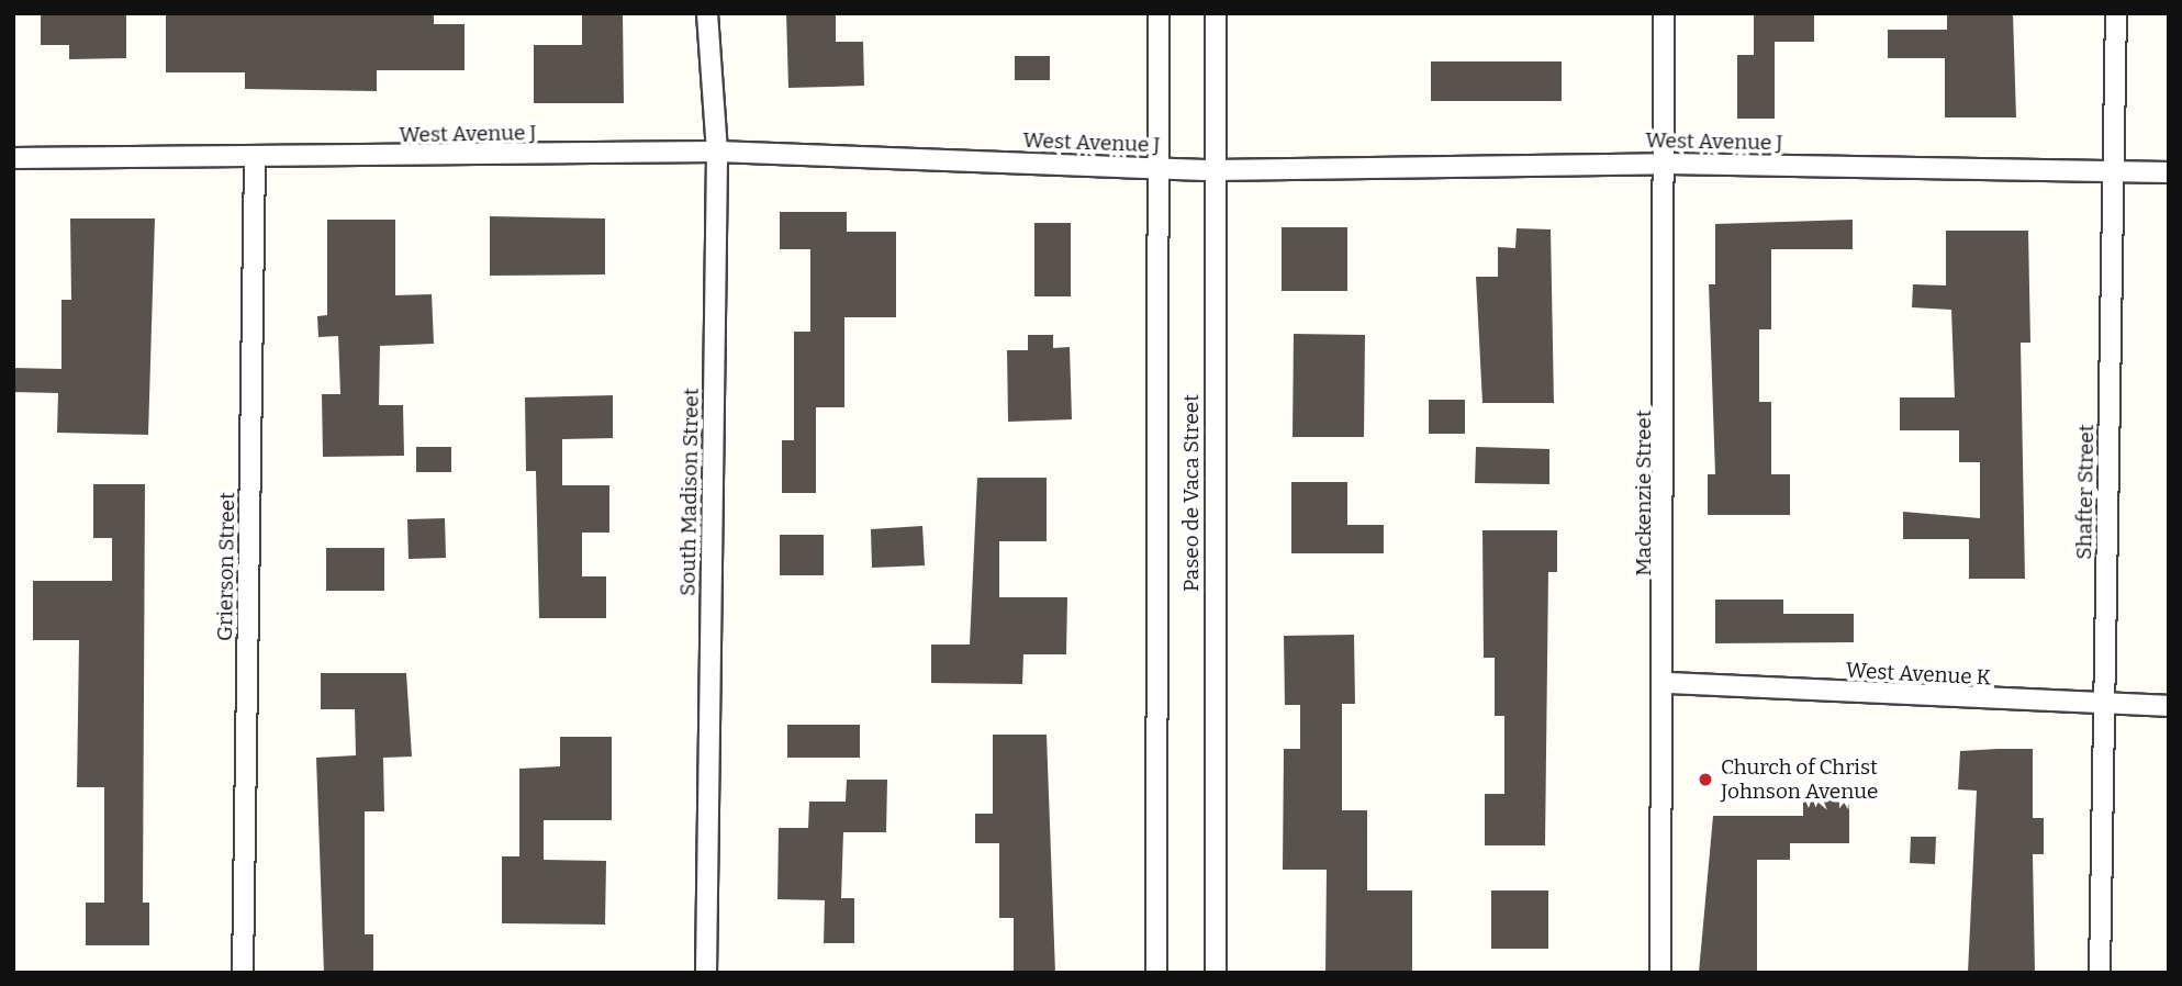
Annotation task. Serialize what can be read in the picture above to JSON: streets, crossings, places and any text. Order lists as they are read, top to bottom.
{
  "streets": {
    "street": [
      "West Avenue J",
      "South Madison Street",
      "Shafter Street",
      "Paseo de Vaca Street",
      "Mackenzie Street",
      "Grierson Street",
      "West Avenue K"
    ]
  },
  "crossings": [
    ["West Avenue J", "South Madison Street"],
    ["West Avenue J", "Shafter Street"],
    ["West Avenue J", "Paseo de Vaca Street"],
    ["West Avenue J", "Mackenzie Street"],
    ["West Avenue J", "Grierson Street"],
    ["Shafter Street", "West Avenue K"],
    ["Mackenzie Street", "West Avenue K"]
  ],
  "places": ["Church of Christ Johnson Avenue"]
}
